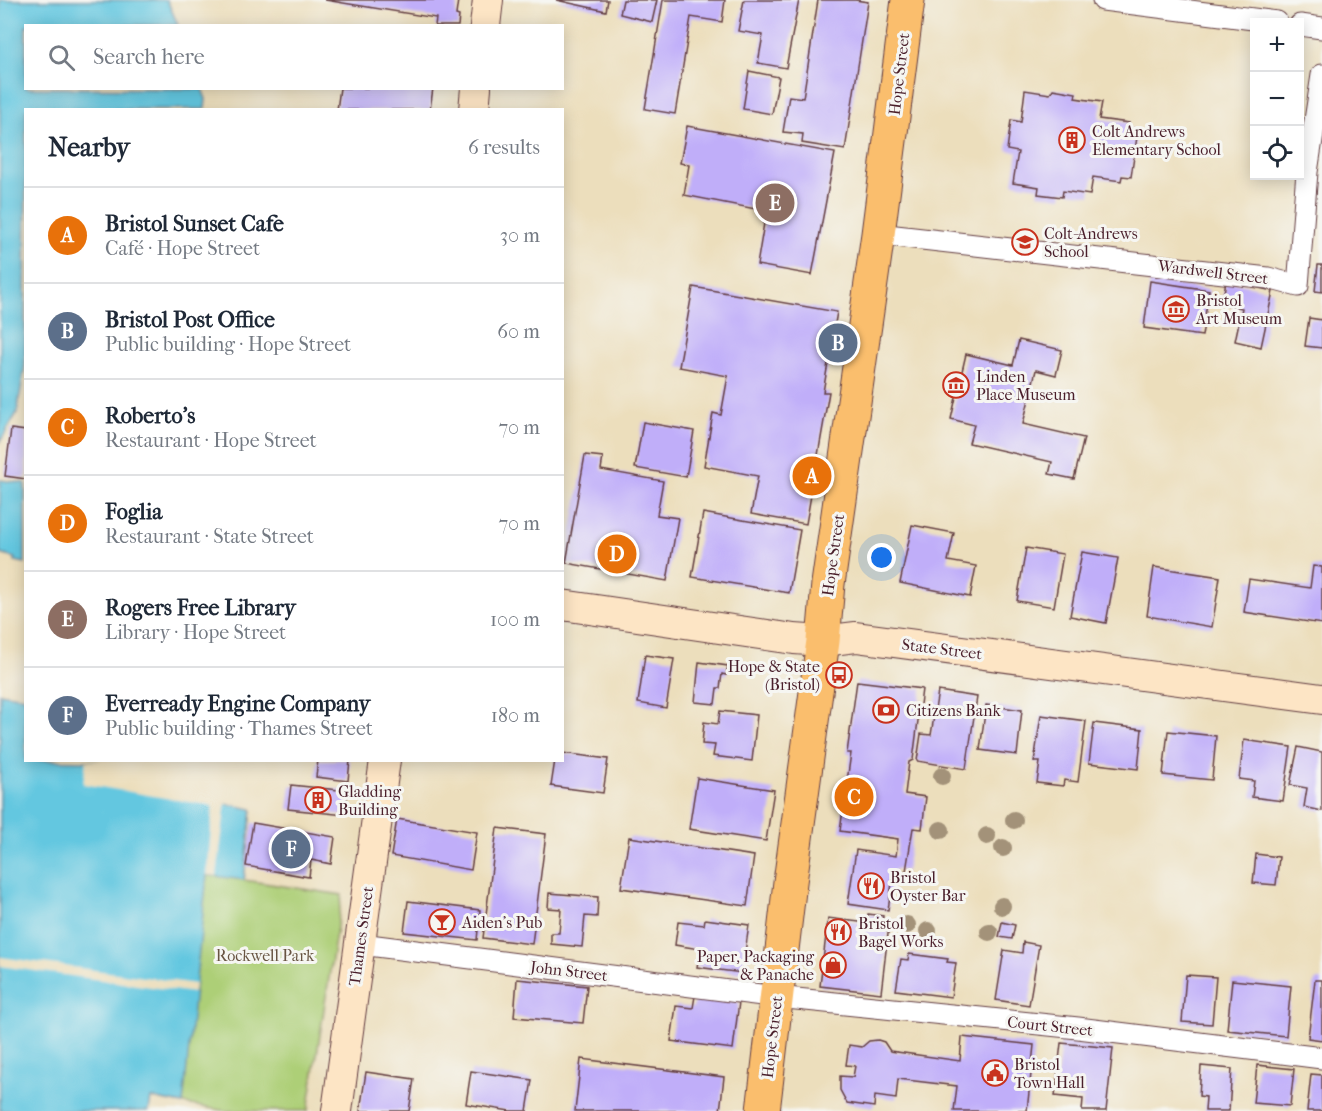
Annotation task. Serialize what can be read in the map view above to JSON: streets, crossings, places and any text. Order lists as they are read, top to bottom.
{
  "streets": {
    "main road": ["Hope Street"],
    "street": [
      "Wardwell Street",
      "State Street",
      "Thames Street",
      "John Street",
      "Court Street"
    ]
  },
  "crossings": [
    ["Hope Street", "Wardwell Street"],
    ["Hope Street", "State Street"],
    ["Hope Street", "John Street"],
    ["Hope Street", "Court Street"],
    ["Thames Street", "John Street"],
    ["John Street", "Court Street"]
  ],
  "parks": ["Rockwell Park"],
  "places": {
    "building": ["Colt Andrews Elementary School", "Gladding Building"],
    "school or university": ["Colt-Andrews School"],
    "museum": ["Bristol Art Museum", "Linden Place Museum"],
    "bus stop": ["Hope & State (Bristol)"],
    "bank": ["Citizens Bank"],
    "restaurant": ["Bristol Oyster Bar", "Bristol Bagel Works"],
    "bar": ["Aiden's Pub"],
    "shop": ["Paper, Packaging & Panache"],
    "public building": ["Bristol Town Hall"]
  },
  "page": {
    "map_buttons": ["+", "−"],
    "search": "Search here",
    "heading": ["Nearby", "6 results"],
    "pins": [
      "E",
      "B",
      "A",
      "D",
      "C",
      "F"
    ],
    "list": [
      {
        "mark": "A",
        "name": "Bristol Sunset Cafe",
        "note": "Café · Hope Street",
        "value": "30 m"
      },
      {
        "mark": "B",
        "name": "Bristol Post Office",
        "note": "Public building · Hope Street",
        "value": "60 m"
      },
      {
        "mark": "C",
        "name": "Roberto's",
        "note": "Restaurant · Hope Street",
        "value": "70 m"
      },
      {
        "mark": "D",
        "name": "Foglia",
        "note": "Restaurant · State Street",
        "value": "70 m"
      },
      {
        "mark": "E",
        "name": "Rogers Free Library",
        "note": "Library · Hope Street",
        "value": "100 m"
      },
      {
        "mark": "F",
        "name": "Everready Engine Company",
        "note": "Public building · Thames Street",
        "value": "180 m"
      }
    ]
  }
}
